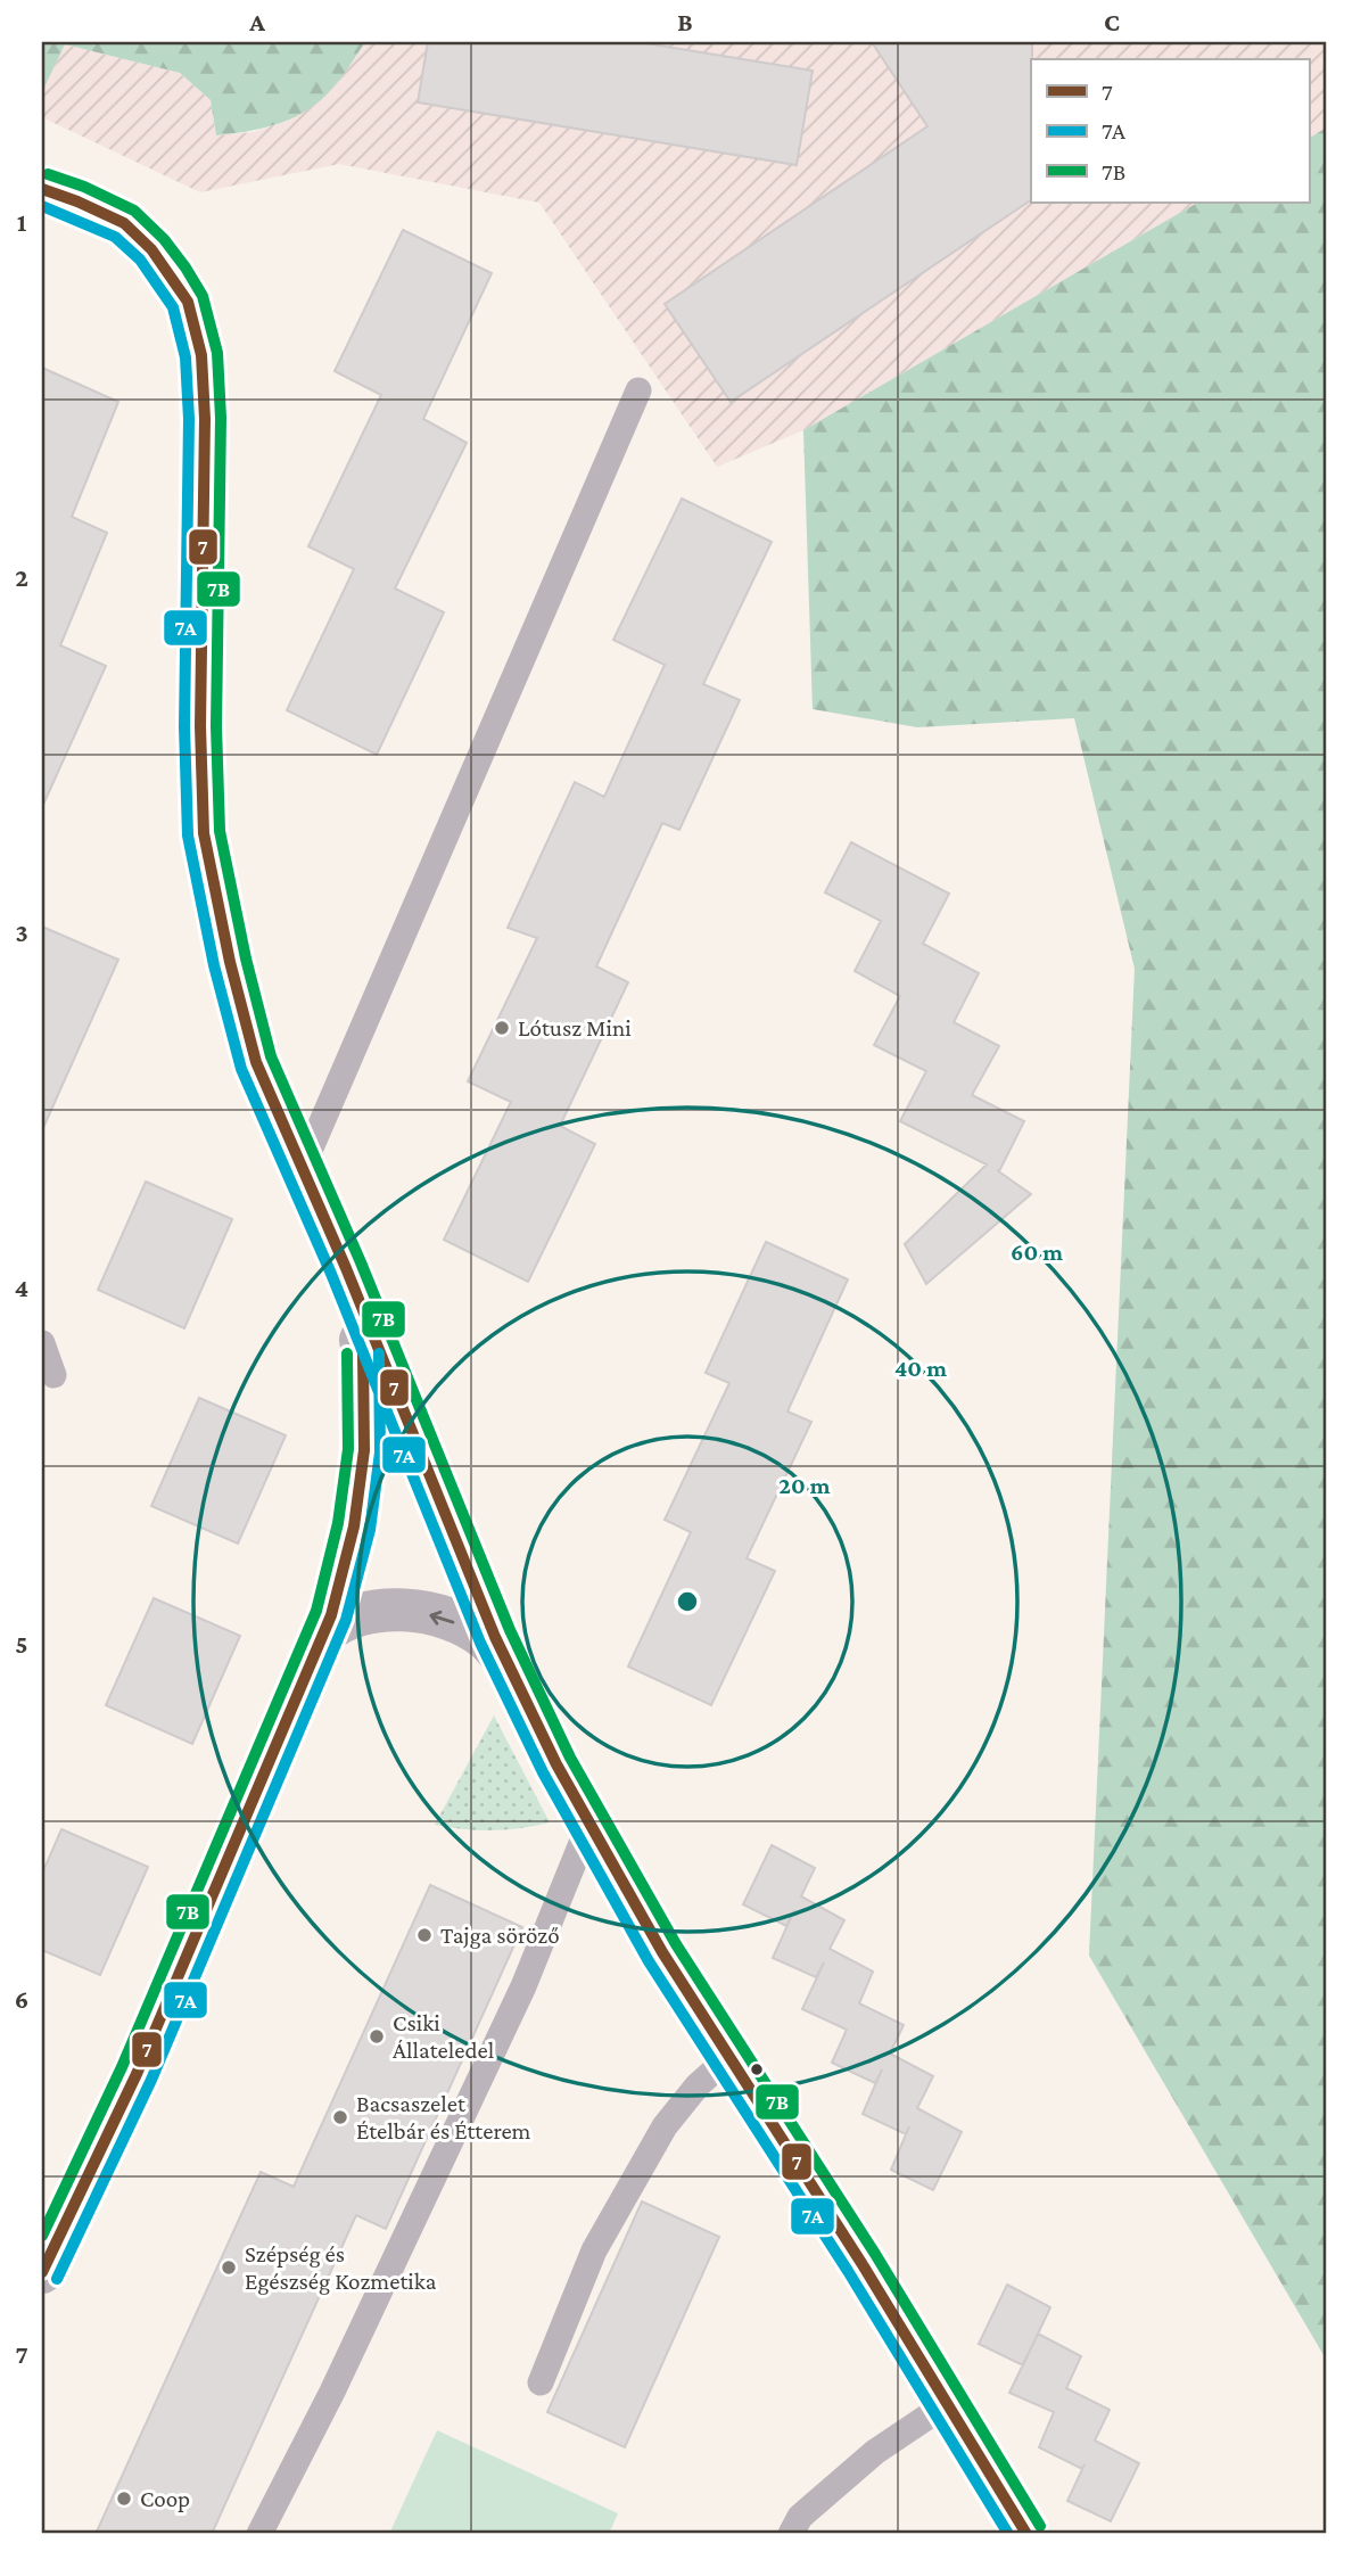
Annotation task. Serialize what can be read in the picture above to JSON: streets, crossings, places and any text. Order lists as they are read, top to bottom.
{
  "places": [
    "Lótusz Mini",
    "Tajga söröző",
    "Csiki Állateledel",
    "Bacsaszelet Ételbár és Étterem",
    "Szépség és Egészség Kozmetika",
    "Coop"
  ],
  "lines": ["transit line 7B", "transit line 7", "transit line 7A"],
  "legend": ["7", "7A", "7B"],
  "grid": {
    "columns": ["A", "B", "C"],
    "rows": [
      "1",
      "2",
      "3",
      "4",
      "5",
      "6",
      "7"
    ]
  },
  "rings": ["60 m", "40 m", "20 m"]
}
